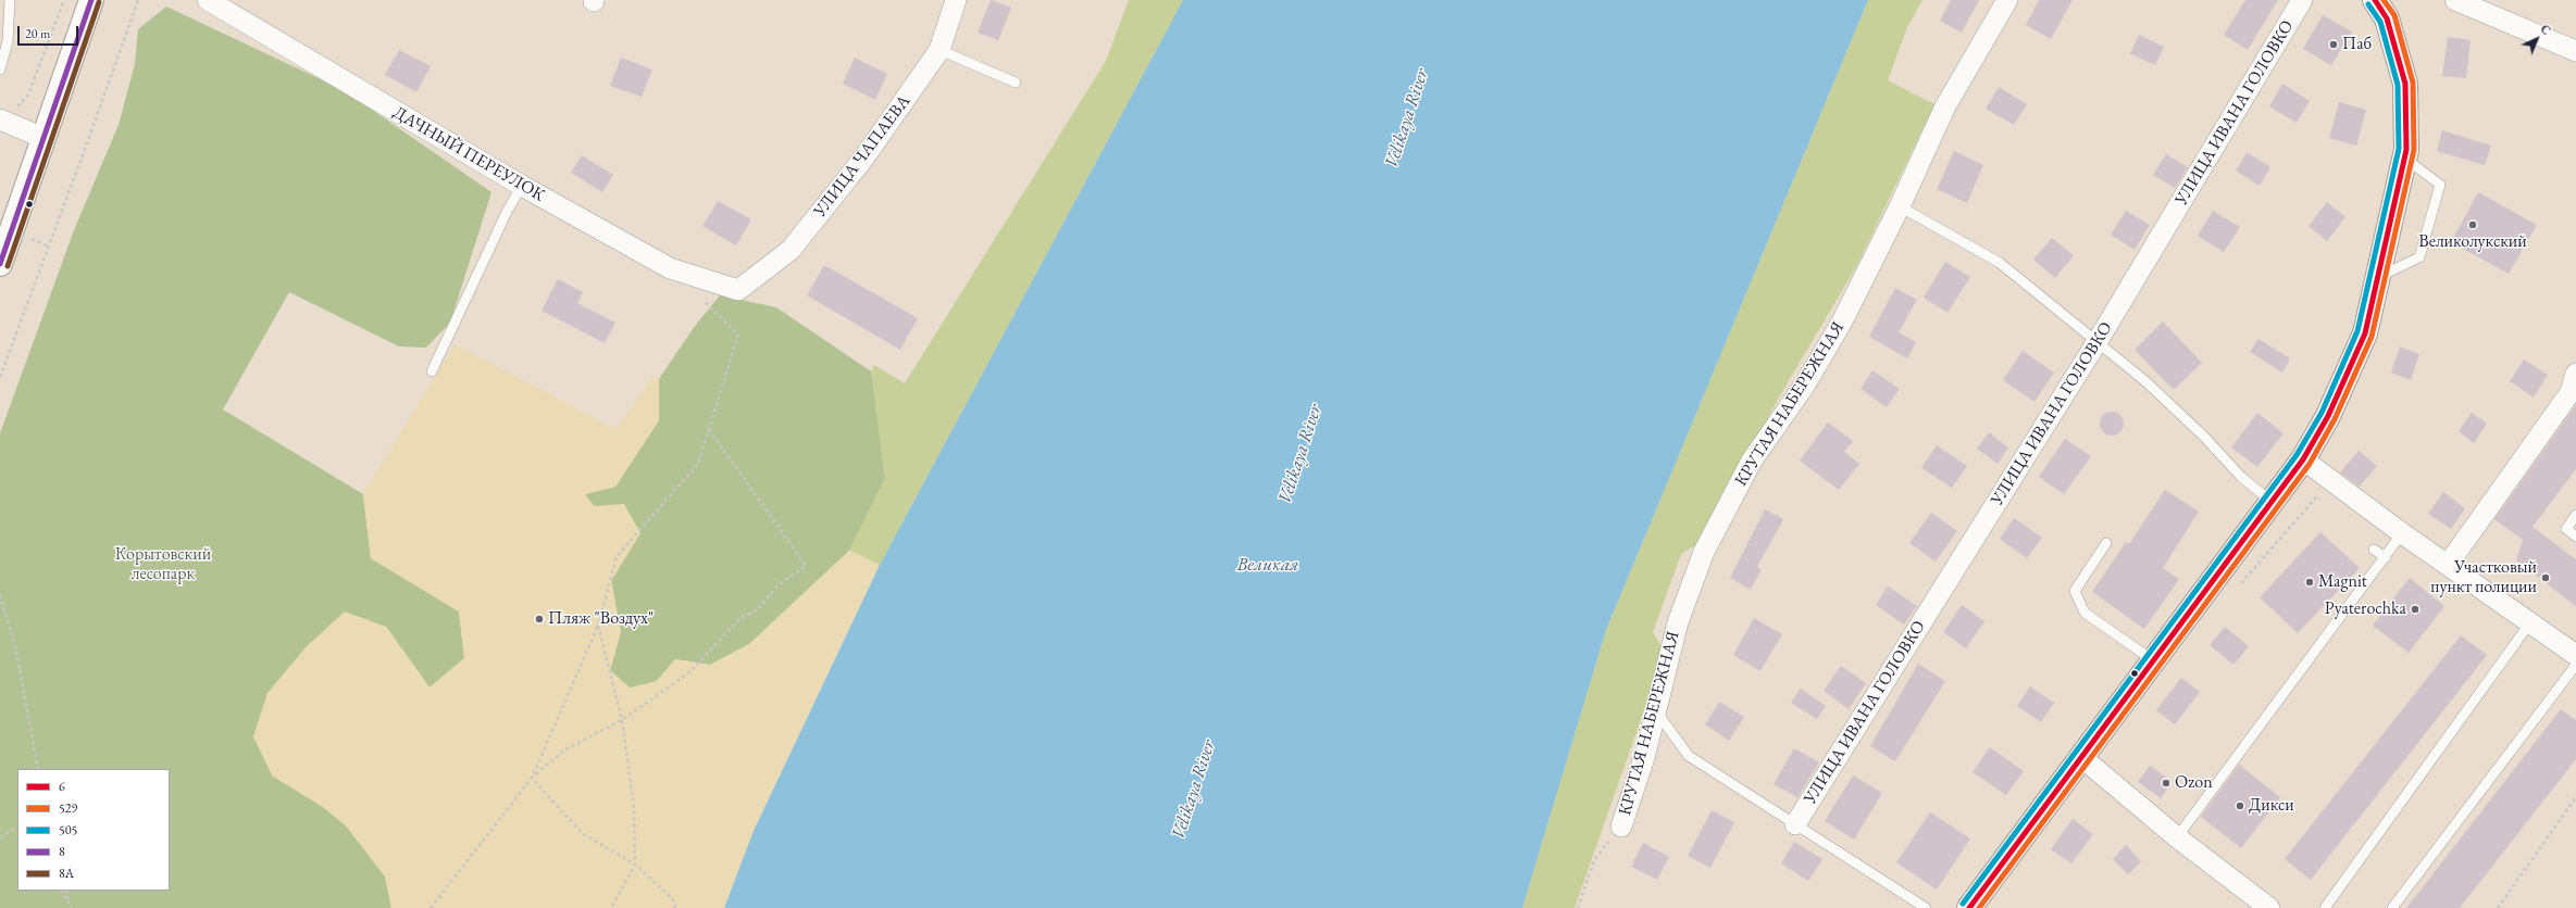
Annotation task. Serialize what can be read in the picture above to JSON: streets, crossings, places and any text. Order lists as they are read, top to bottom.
{
  "streets": {
    "street": [
      "УЛИЦА ИВАНА ГОЛОВКО",
      "ДАЧНЫЙ ПЕРЕУЛОК",
      "УЛИЦА ЧАПАЕВА",
      "КРУТАЯ НАБЕРЕЖНАЯ"
    ]
  },
  "crossings": [
    ["ДАЧНЫЙ ПЕРЕУЛОК", "УЛИЦА ЧАПАЕВА"]
  ],
  "water": ["Velikaya River", "Великая"],
  "parks": ["Корытовский лесопарк"],
  "places": [
    "Паб",
    "Великолукский",
    "Участковый пункт полиции",
    "Magnit",
    "Pyaterochka",
    "Пляж \"Воздух\"",
    "Ozon",
    "Дикси"
  ],
  "lines": [
    "transit line 6",
    "transit line 529",
    "transit line 8",
    "transit line 8А",
    "transit line 505"
  ],
  "legend": [
    "6",
    "529",
    "505",
    "8",
    "8А"
  ],
  "scale_bar": "20 m",
  "north": "top right"
}
